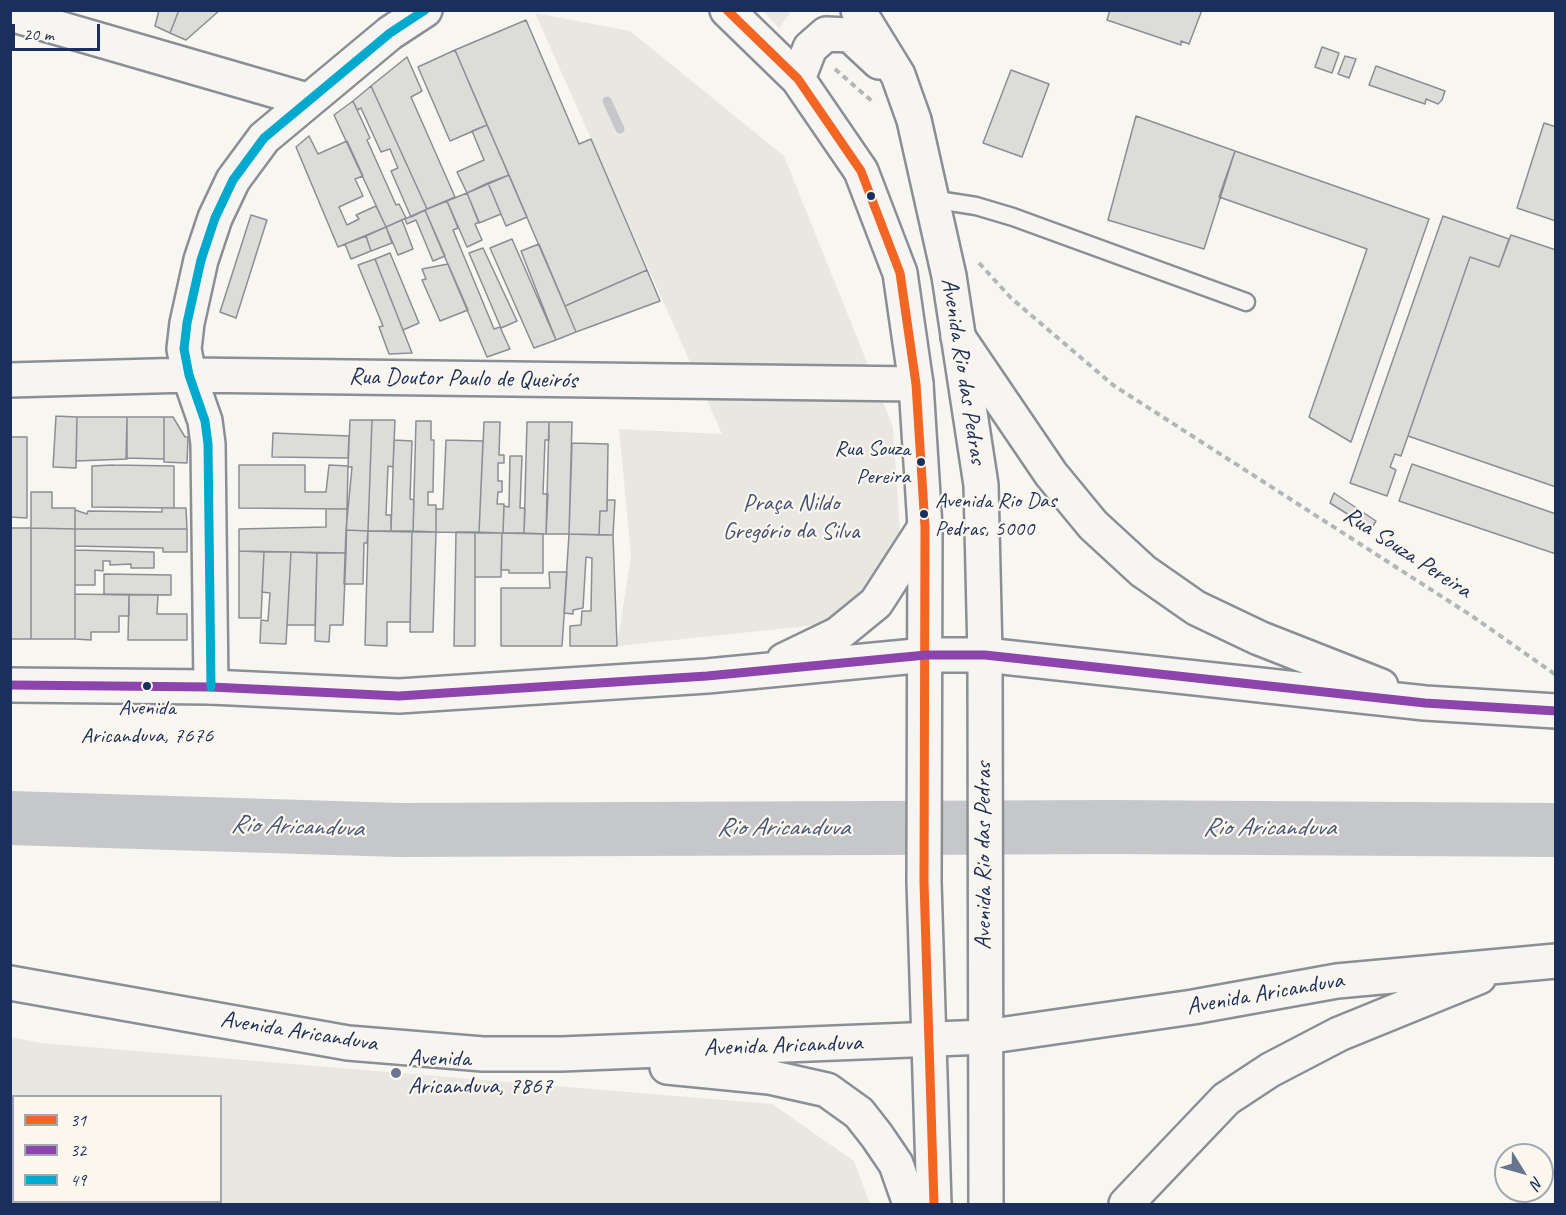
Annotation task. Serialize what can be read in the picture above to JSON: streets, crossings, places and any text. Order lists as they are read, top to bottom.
{
  "streets": {
    "main road": ["Avenida Rio das Pedras", "Rua Doutor Paulo de Queirós", "Avenida Aricanduva"],
    "path": ["Rua Souza Pereira"]
  },
  "crossings": [
    ["Avenida Rio das Pedras", "Rua Doutor Paulo de Queirós"],
    ["Avenida Rio das Pedras", "Avenida Aricanduva"]
  ],
  "water": ["Rio Aricanduva"],
  "parks": ["Praça Nildo Gregório da Silva"],
  "places": [
    "Rua Souza Pereira",
    "Avenida Rio Das Pedras, 5000",
    "Avenida Aricanduva, 7676",
    "Avenida Aricanduva, 7867"
  ],
  "lines": ["transit line 31", "transit line 49", "transit line 32"],
  "legend": ["31", "32", "49"],
  "scale_bar": "20 m",
  "north": "bottom right"
}
